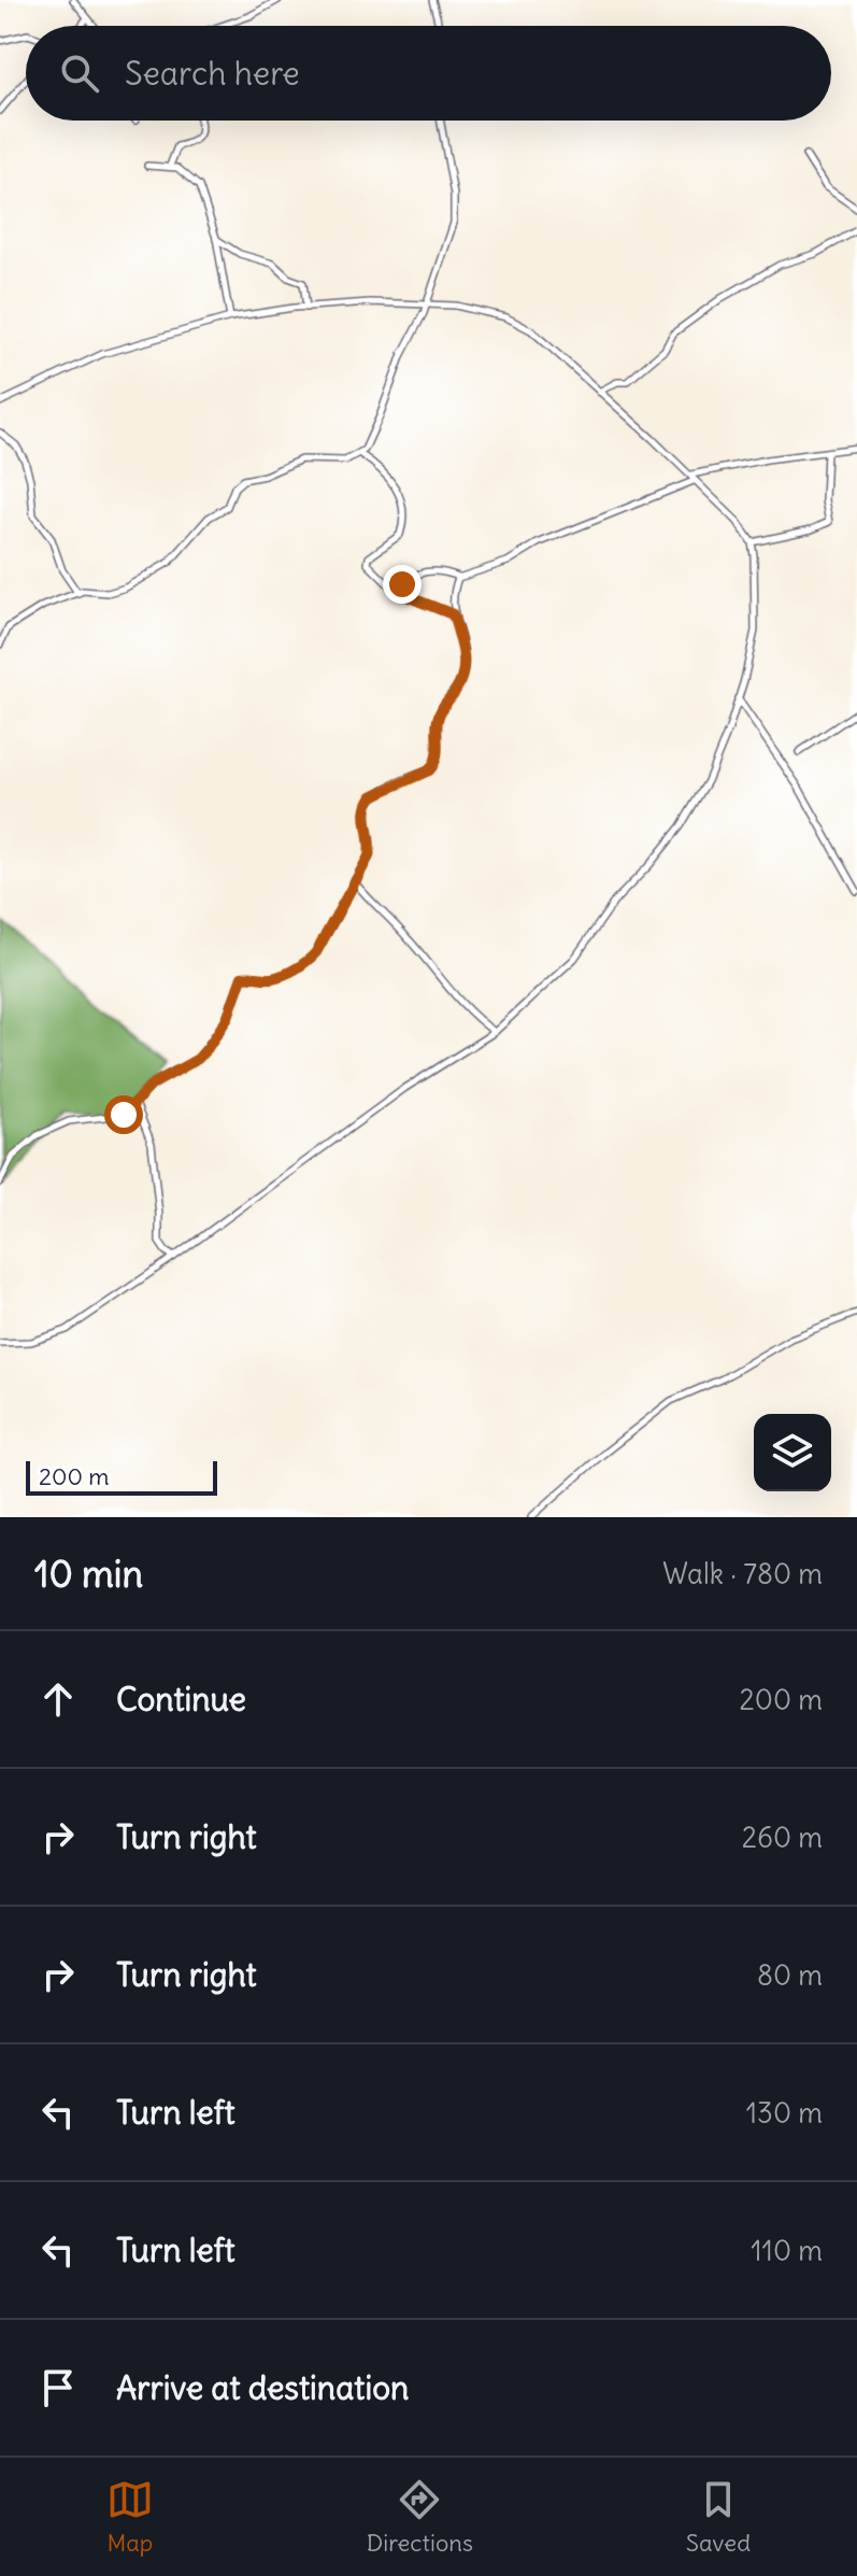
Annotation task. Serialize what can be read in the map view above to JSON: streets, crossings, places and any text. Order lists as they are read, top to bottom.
{
  "scale_bar": "200 m",
  "page": {
    "search": "Search here",
    "scale": "200 m",
    "heading": ["10 min", "Walk · 780 m"],
    "list": [
      ["Continue", "200 m"],
      ["Turn right", "260 m"],
      ["Turn right", "80 m"],
      ["Turn left", "130 m"],
      ["Turn left", "110 m"],
      "Arrive at destination"
    ],
    "nav": ["Map", "Directions", "Saved"]
  }
}
